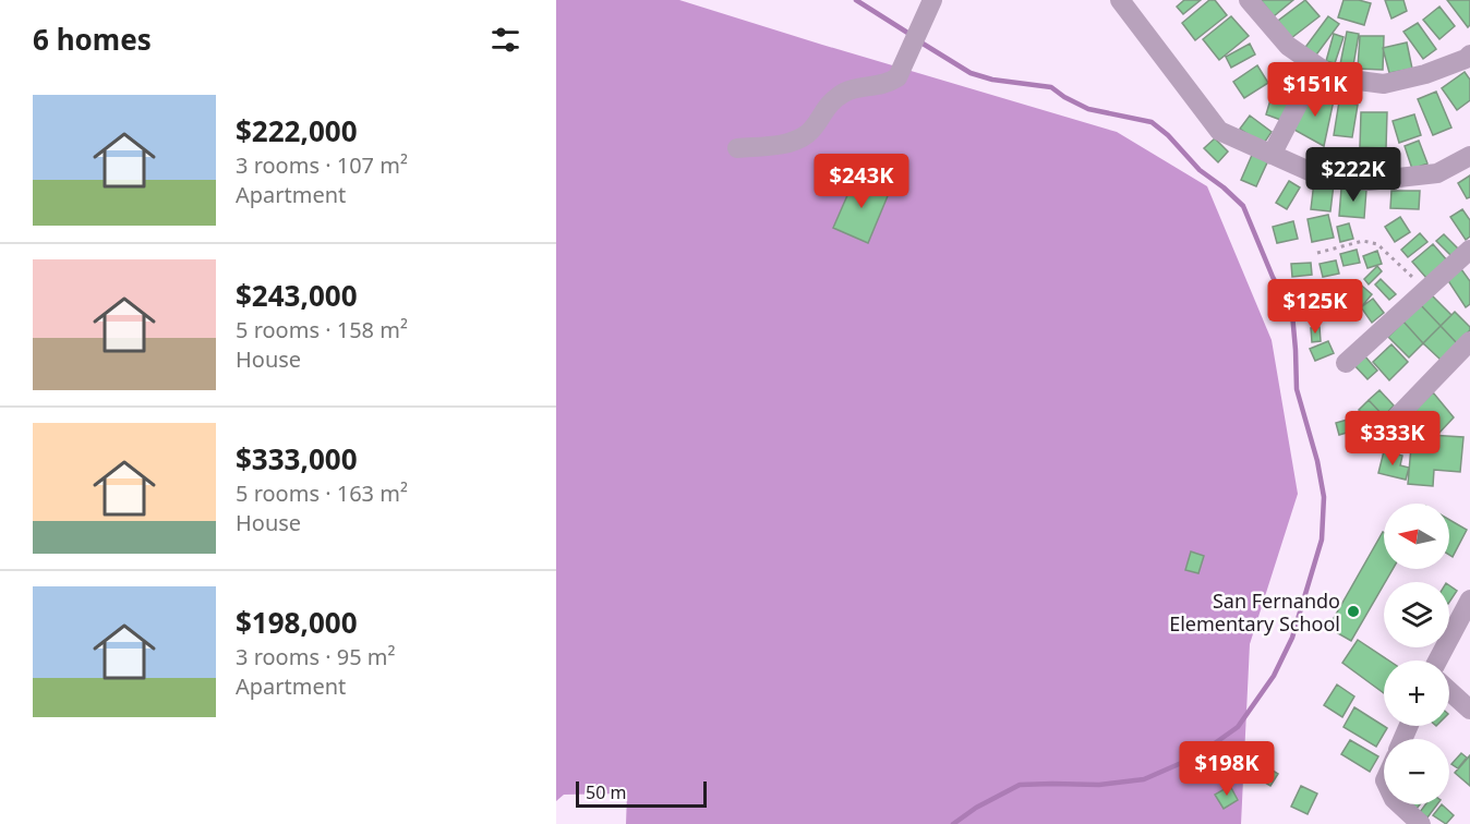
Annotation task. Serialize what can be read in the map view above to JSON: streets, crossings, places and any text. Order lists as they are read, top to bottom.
{
  "places": ["San Fernando Elementary School"],
  "scale_bar": "50 m",
  "north": "left",
  "page": {
    "heading": "6 homes",
    "price": [
      "$151K",
      "$222K",
      "$243K",
      "$125K",
      "$333K",
      "$198K"
    ],
    "list": [
      {
        "name": "$222,000",
        "note": "3 rooms · 107 m² · Apartment"
      },
      {
        "name": "$243,000",
        "note": "5 rooms · 158 m² · House"
      },
      {
        "name": "$333,000",
        "note": "5 rooms · 163 m² · House"
      },
      {
        "name": "$198,000",
        "note": "3 rooms · 95 m² · Apartment"
      }
    ],
    "map_buttons": ["+", "−"],
    "scale": "50 m"
  }
}
